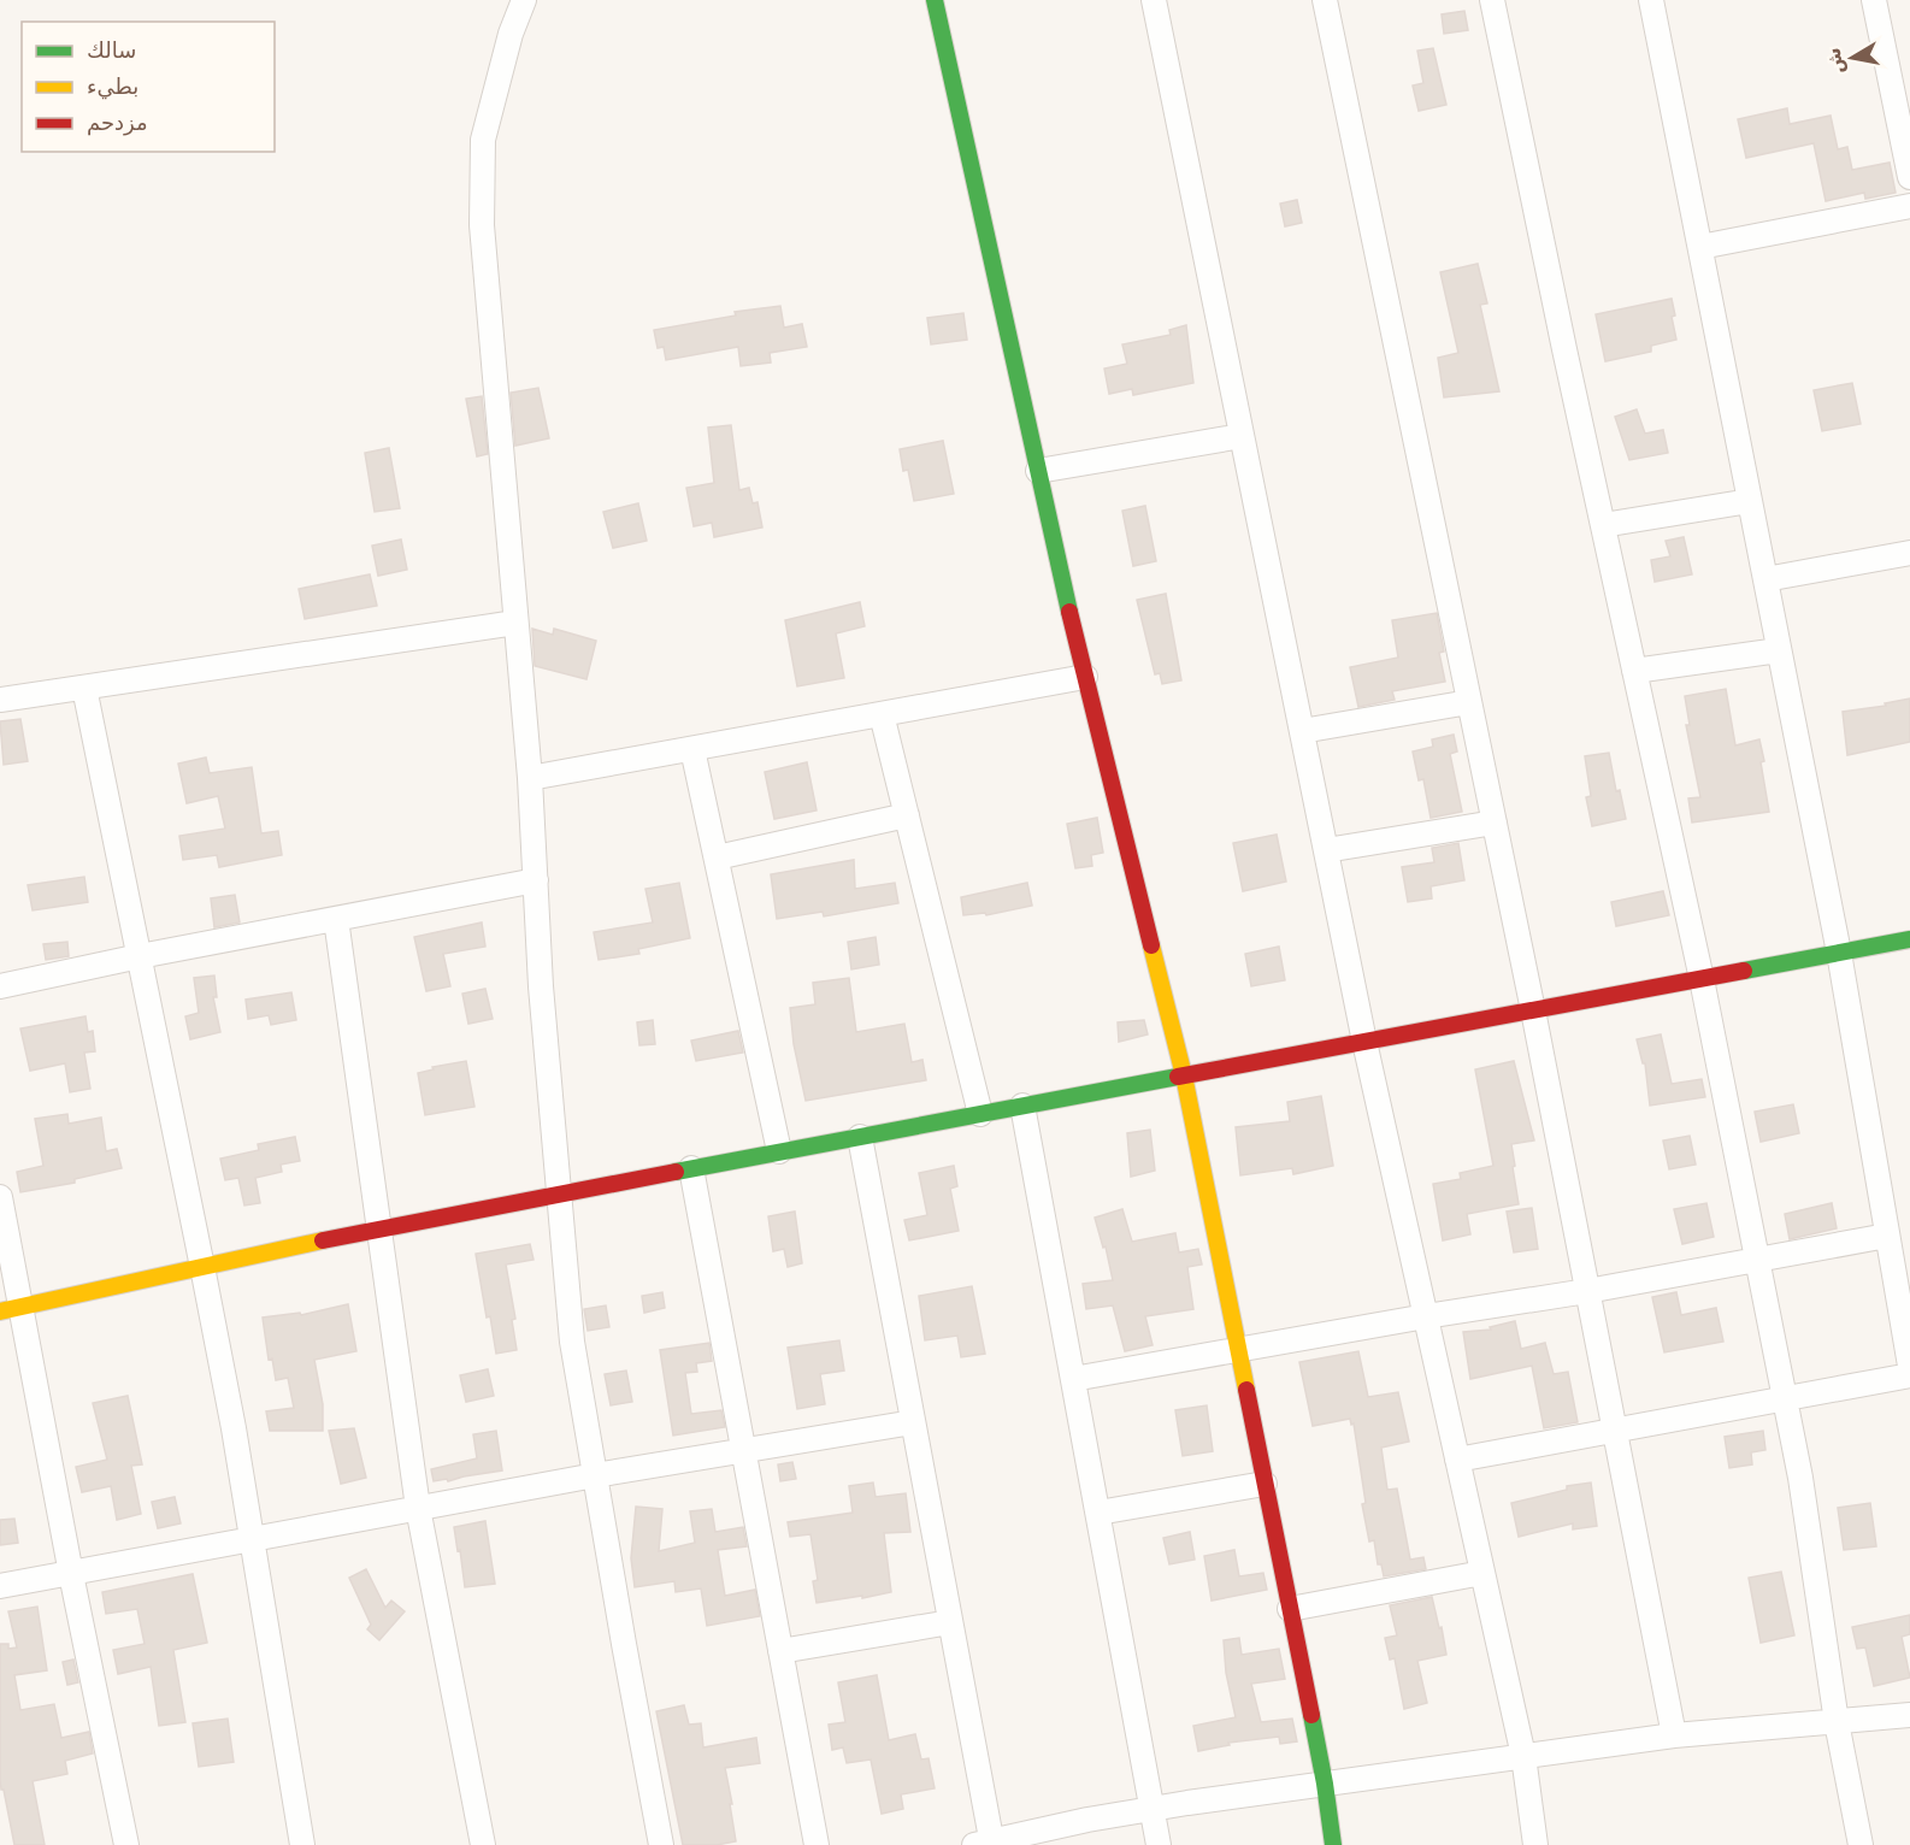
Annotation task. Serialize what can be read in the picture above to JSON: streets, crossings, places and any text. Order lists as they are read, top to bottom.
{
  "legend": ["سالك", "بطيء", "مزدحم"],
  "north": "left"
}
